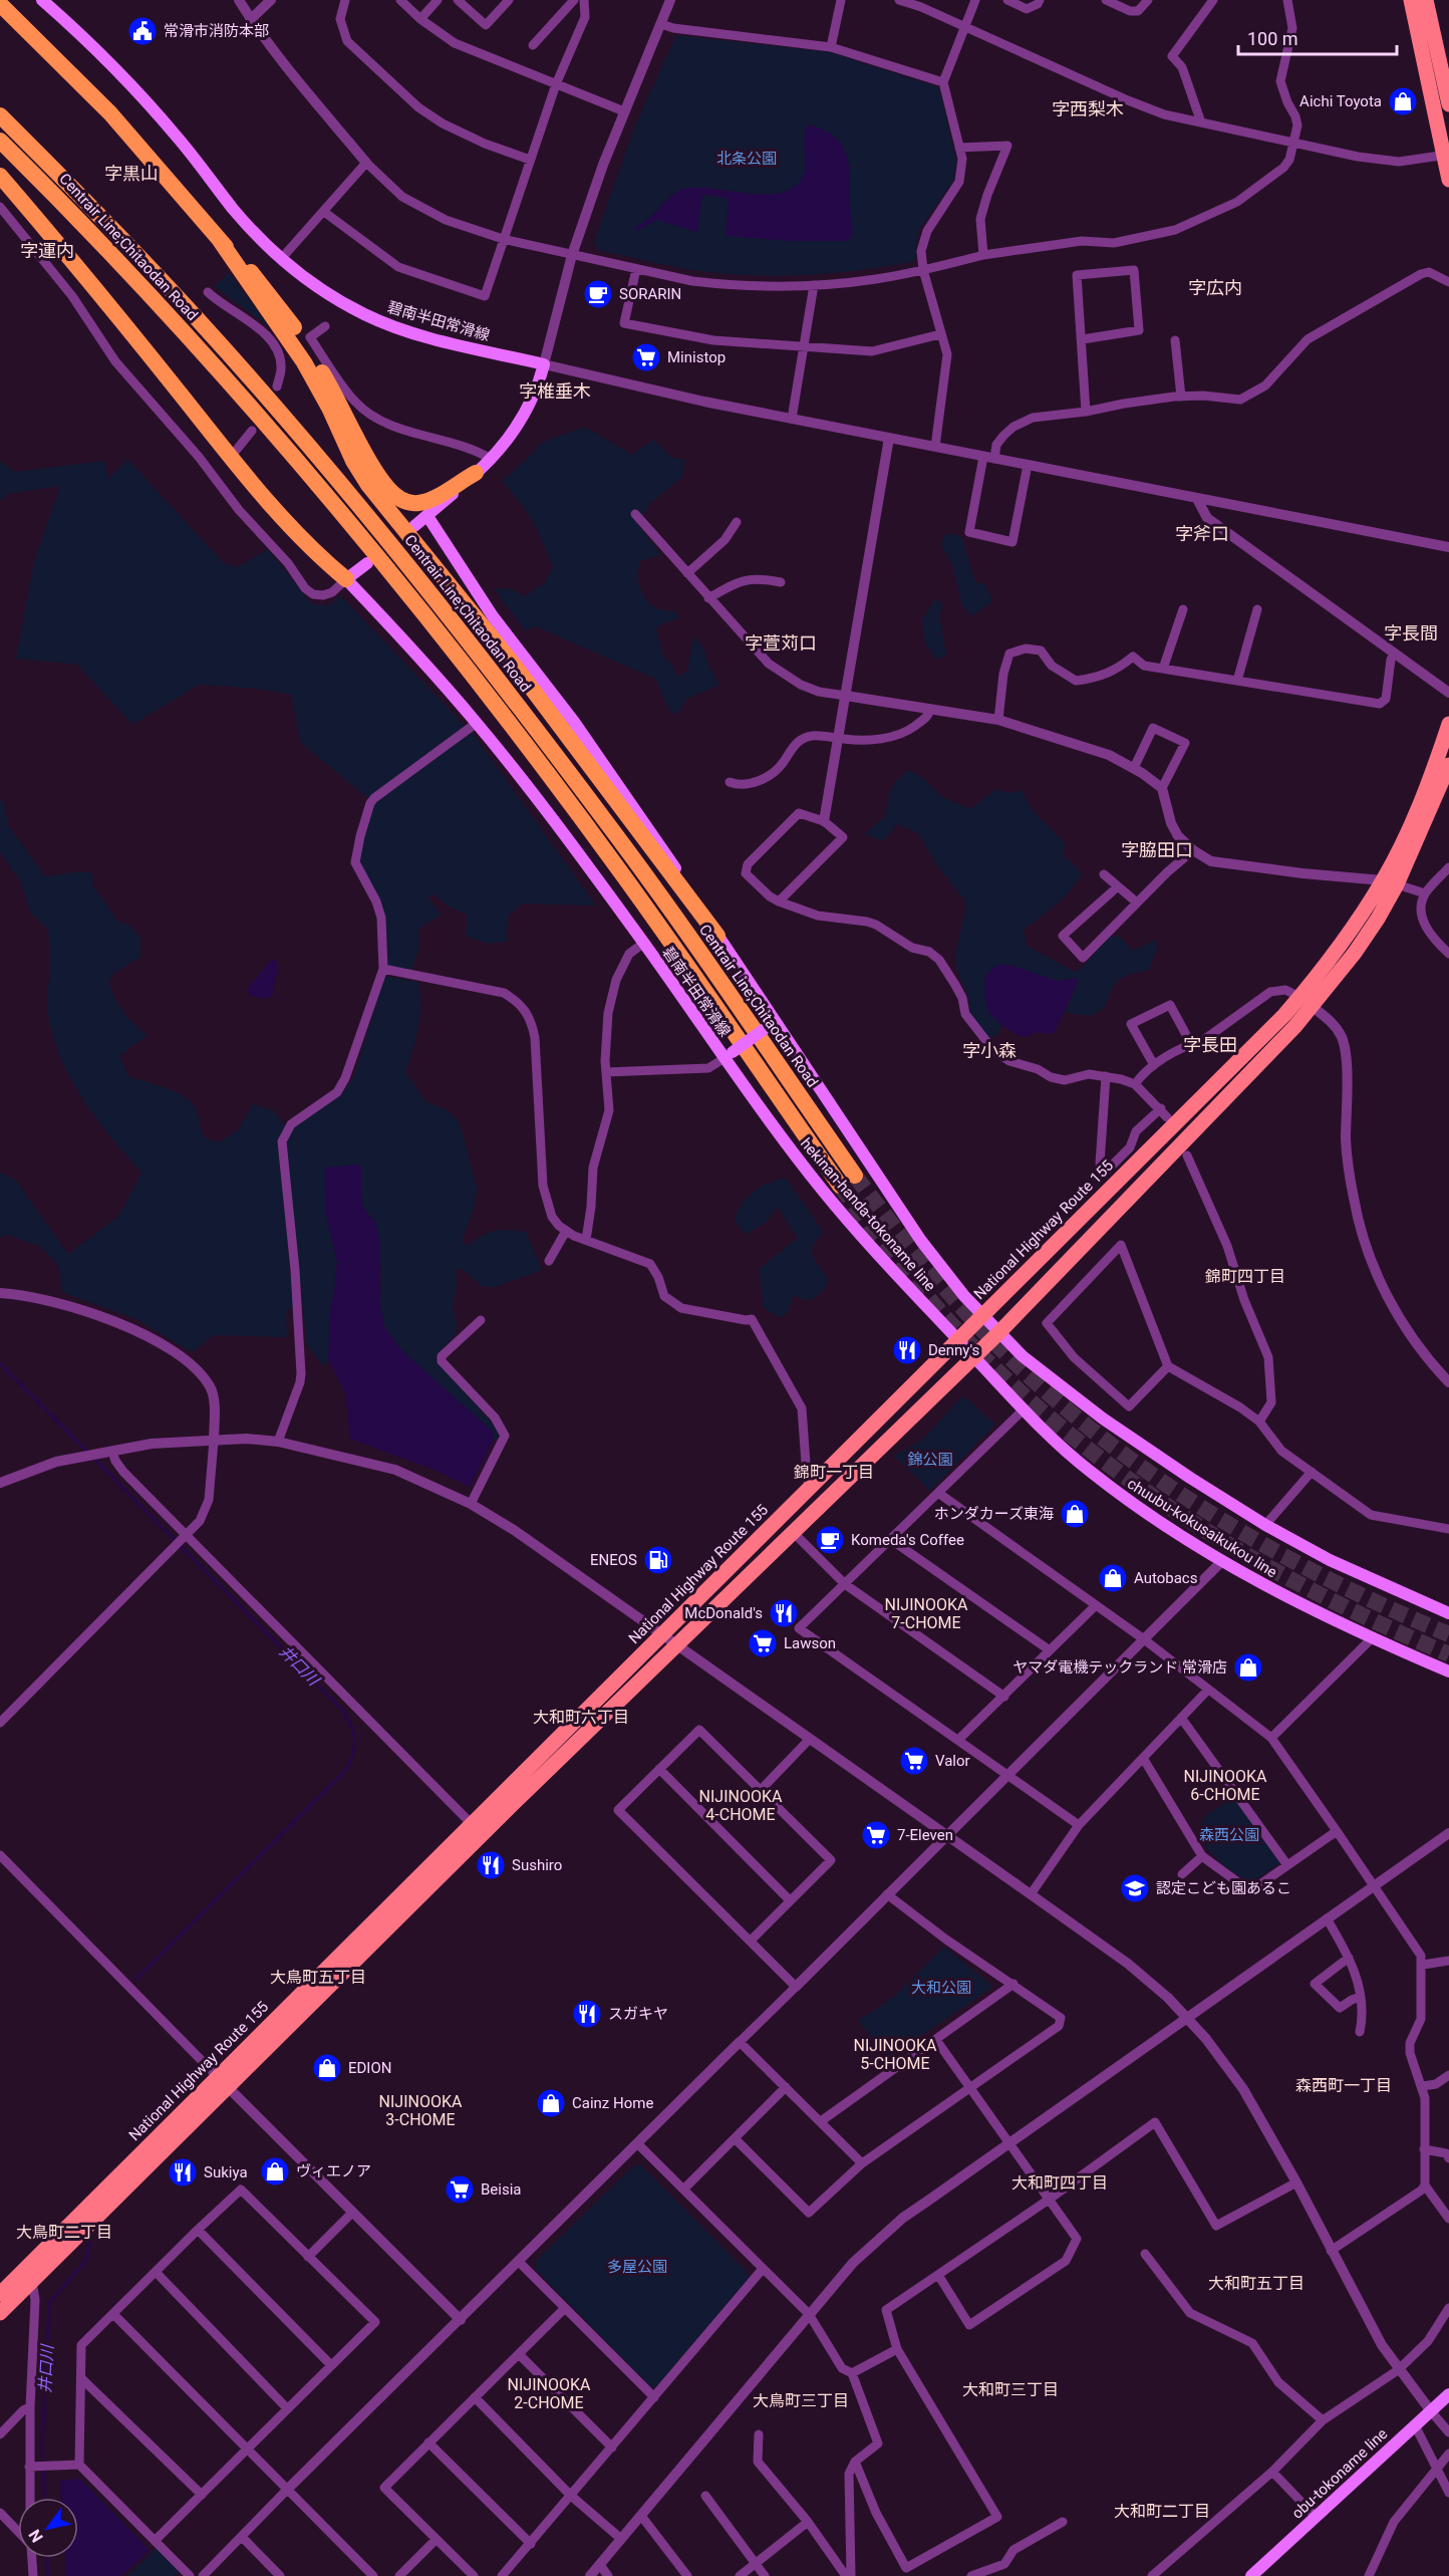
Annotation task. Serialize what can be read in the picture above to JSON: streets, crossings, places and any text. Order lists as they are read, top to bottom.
{
  "streets": {
    "highway": ["Centrair Line;Chitaodan Road", "National Highway Route 155"],
    "main road": [
      "碧南半田常滑線",
      "hekinan-handa-tokoname line",
      "chuubu-kokusaikukou line",
      "obu-tokoname line"
    ]
  },
  "crossings": [
    ["碧南半田常滑線", "hekinan-handa-tokoname line"],
    ["hekinan-handa-tokoname line", "National Highway Route 155"],
    ["hekinan-handa-tokoname line", "chuubu-kokusaikukou line"],
    ["National Highway Route 155", "chuubu-kokusaikukou line"]
  ],
  "districts": [
    "字西梨木",
    "字黒山",
    "字運内",
    "字広内",
    "字椎垂木",
    "字斧口",
    "字長間",
    "字萱苅口",
    "字脇田口",
    "字長田",
    "字小森",
    "錦町四丁目",
    "錦町一丁目",
    "NIJINOOKA 7-CHOME",
    "大和町六丁目",
    "NIJINOOKA 6-CHOME",
    "NIJINOOKA 4-CHOME",
    "大鳥町五丁目",
    "NIJINOOKA 5-CHOME",
    "森西町一丁目",
    "NIJINOOKA 3-CHOME",
    "大和町四丁目",
    "大鳥町二丁目",
    "大和町五丁目",
    "NIJINOOKA 2-CHOME",
    "大和町三丁目",
    "大鳥町三丁目",
    "大和町二丁目"
  ],
  "water": ["井口川"],
  "parks": [
    "北条公園",
    "錦公園",
    "森西公園",
    "大和公園",
    "多屋公園"
  ],
  "places": {
    "public building": ["常滑市消防本部"],
    "shop": [
      "Aichi Toyota",
      "ホンダカーズ東海",
      "Autobacs",
      "ヤマダ電機テックランド 常滑店",
      "EDION",
      "Cainz Home",
      "ヴィエノア"
    ],
    "cafe": ["SORARIN", "Komeda's Coffee"],
    "supermarket": [
      "Ministop",
      "Lawson",
      "Valor",
      "7-Eleven",
      "Beisia"
    ],
    "restaurant": [
      "Denny's",
      "McDonald's",
      "Sushiro",
      "スガキヤ",
      "Sukiya"
    ],
    "fuel station": ["ENEOS"],
    "school or university": ["認定こども園あるこ"]
  },
  "scale_bar": "100 m",
  "north": "bottom left"
}
